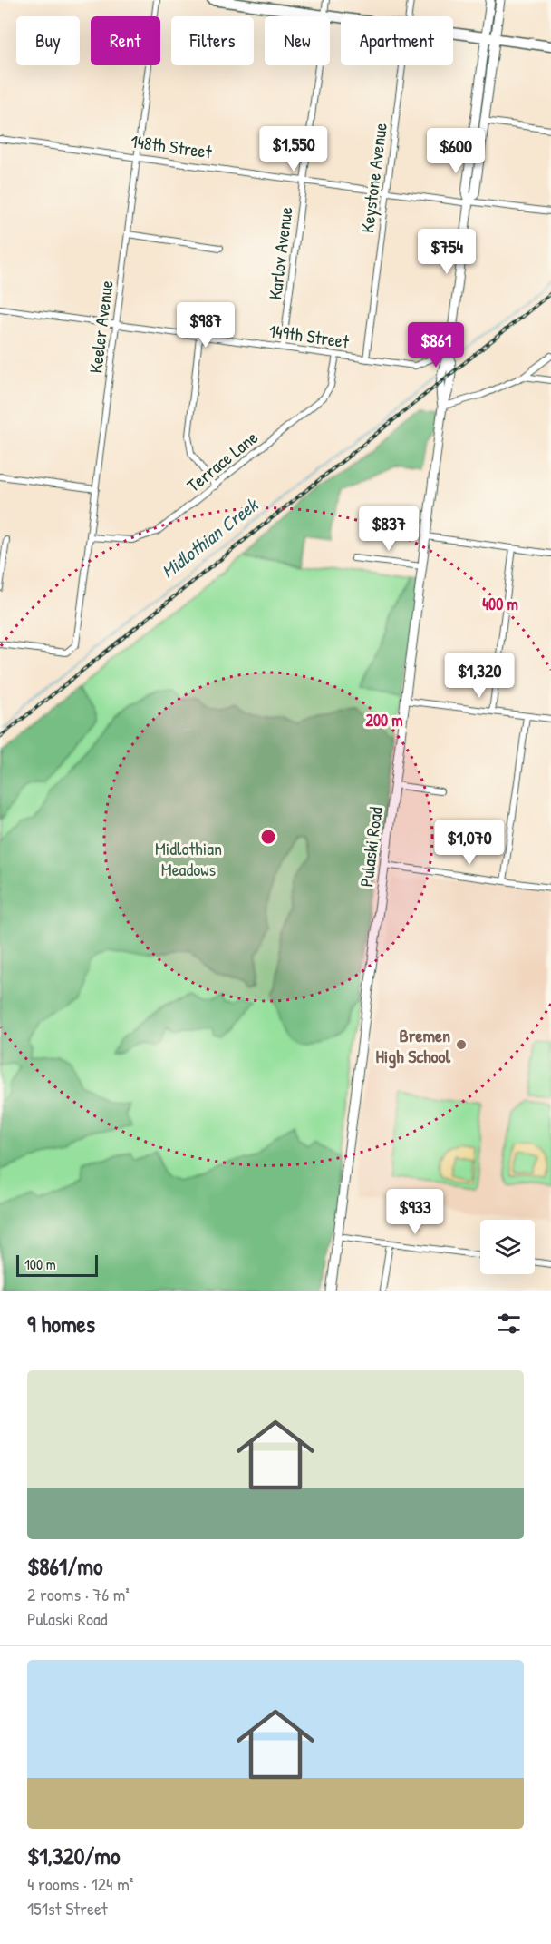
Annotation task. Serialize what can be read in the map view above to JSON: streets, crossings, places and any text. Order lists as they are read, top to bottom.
{
  "streets": {
    "main road": ["Pulaski Road"],
    "street": [
      "148th Street",
      "Keystone Avenue",
      "Karlov Avenue",
      "Keeler Avenue",
      "149th Street",
      "Terrace Lane"
    ]
  },
  "crossings": [
    ["148th Street", "Keystone Avenue"],
    ["148th Street", "Karlov Avenue"],
    ["148th Street", "Keeler Avenue"],
    ["148th Street", "Pulaski Road"],
    ["Keystone Avenue", "149th Street"],
    ["Karlov Avenue", "149th Street"],
    ["Keeler Avenue", "149th Street"],
    ["Keeler Avenue", "Terrace Lane"],
    ["149th Street", "Terrace Lane"],
    ["149th Street", "Pulaski Road"]
  ],
  "water": ["Midlothian Creek"],
  "parks": ["Midlothian Meadows"],
  "places": ["Bremen High School"],
  "scale_bar": "100 m",
  "page": {
    "chip": [
      "Buy",
      "Rent",
      "Filters",
      "New",
      "Apartment"
    ],
    "price": [
      "$1,550",
      "$600",
      "$754",
      "$987",
      "$861",
      "$837",
      "$1,320",
      "$1,070",
      "$933"
    ],
    "scale": "100 m",
    "heading": "9 homes",
    "list": [
      {
        "name": "$861/mo",
        "note": "2 rooms · 76 m² · Pulaski Road"
      },
      {
        "name": "$1,320/mo",
        "note": "4 rooms · 124 m² · 151st Street"
      }
    ]
  },
  "rings": ["400 m", "200 m"]
}
